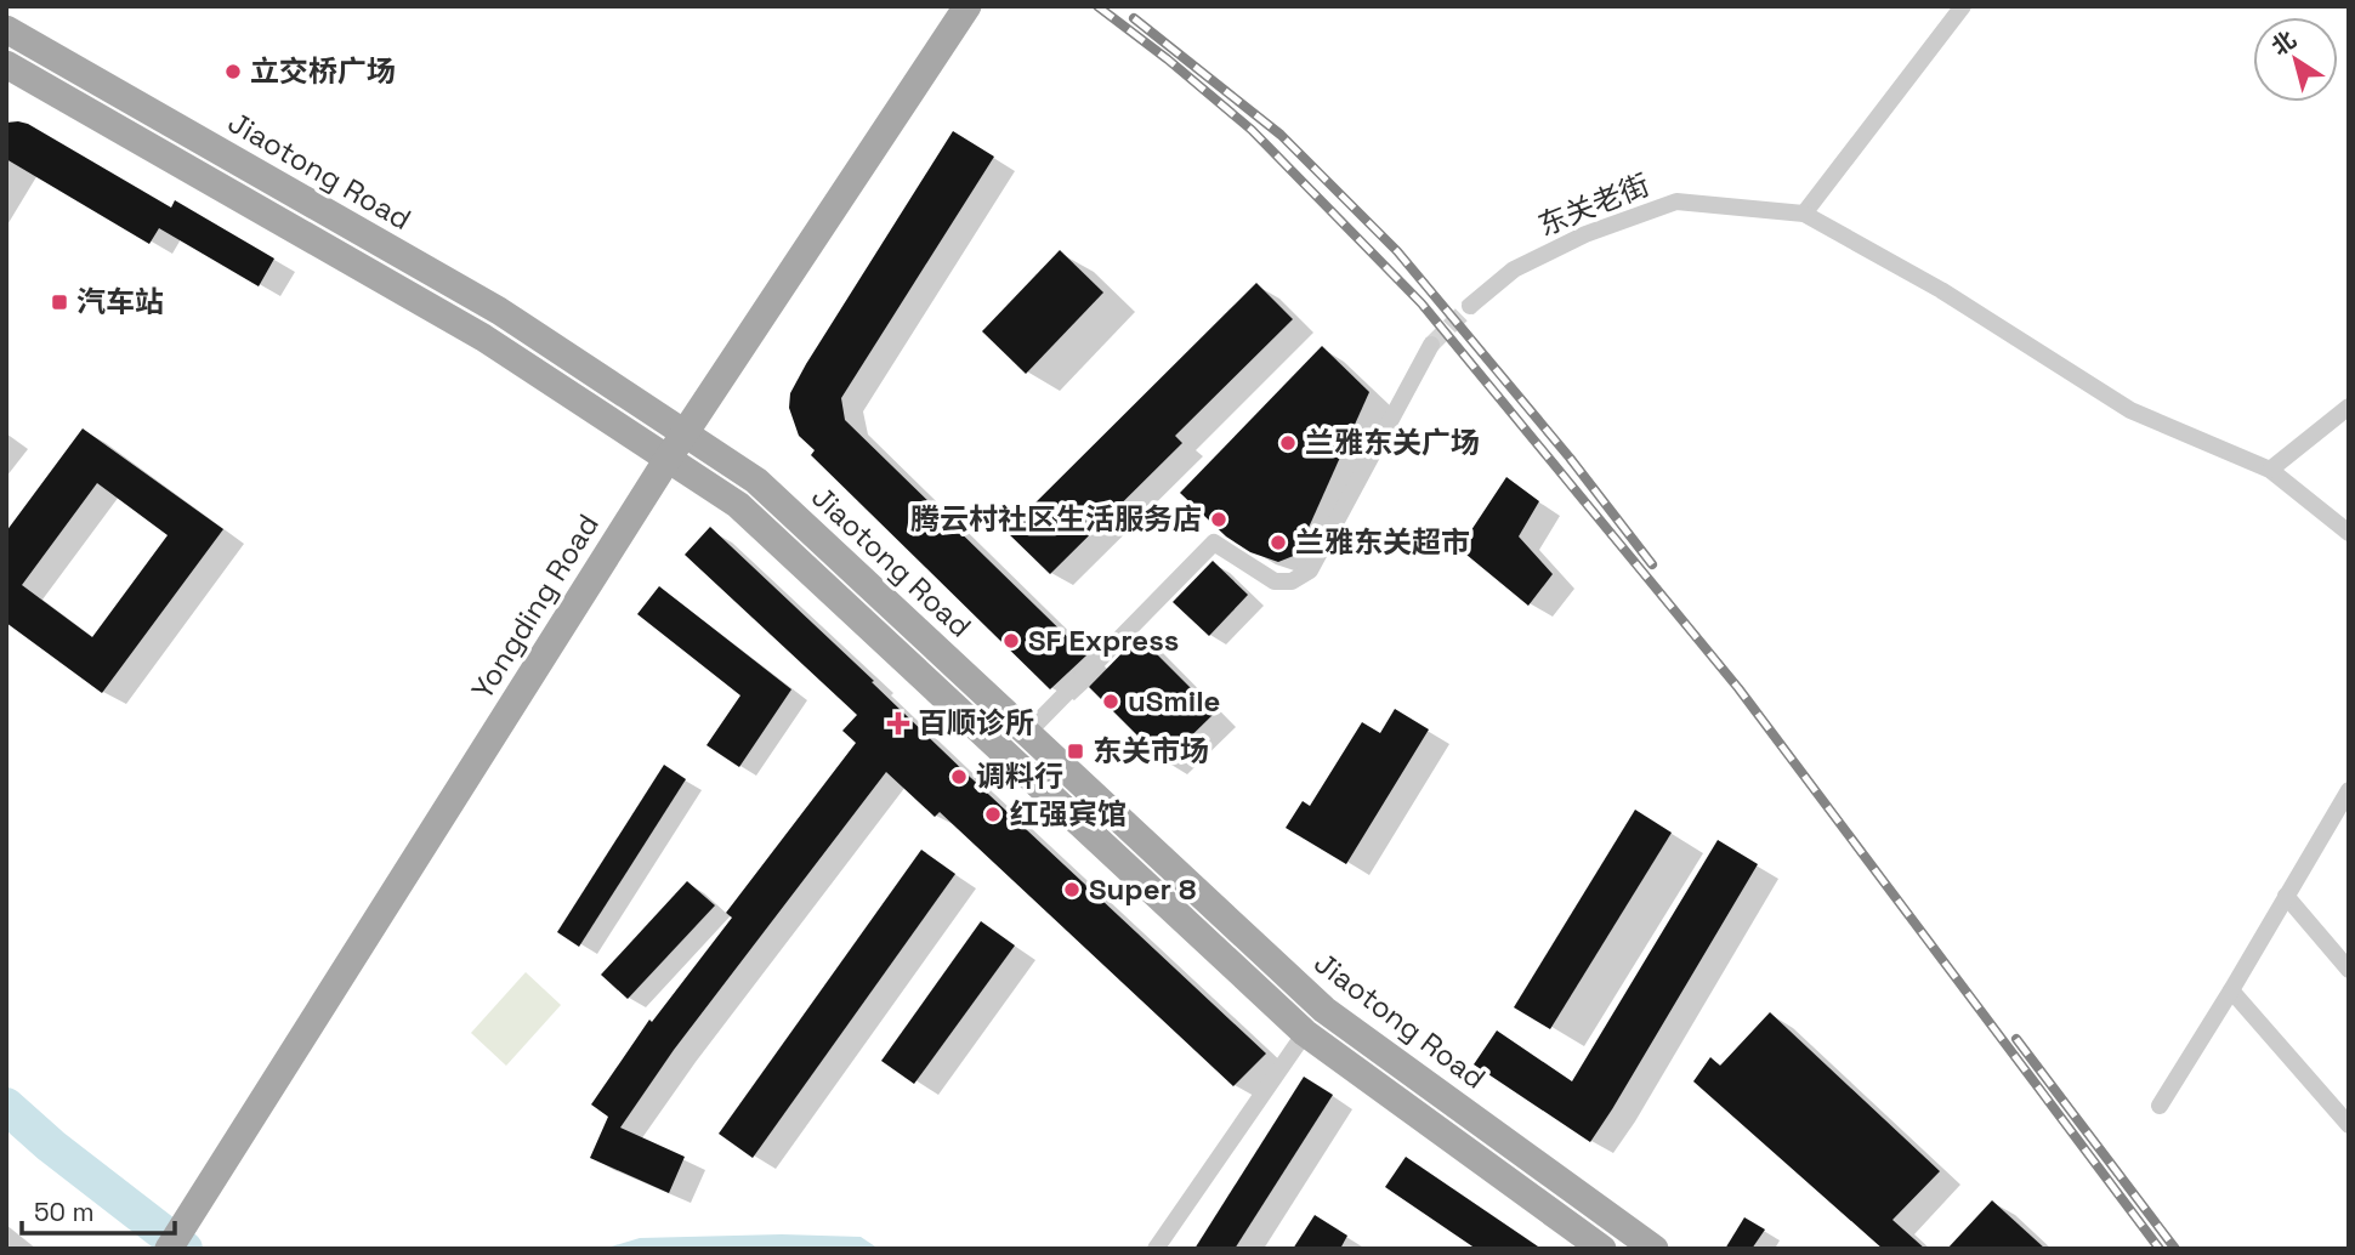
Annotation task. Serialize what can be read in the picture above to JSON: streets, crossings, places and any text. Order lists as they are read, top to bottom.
{
  "streets": {
    "main road": ["Jiaotong Road", "Yongding Road"],
    "street": ["东关老街"]
  },
  "crossings": [
    ["Jiaotong Road", "Yongding Road"]
  ],
  "places": {
    "other": [
      "立交桥广场",
      "兰雅东关广场",
      "腾云村社区生活服务店",
      "兰雅东关超市",
      "SF Express",
      "uSmile",
      "调料行",
      "红强宾馆",
      "Super 8"
    ],
    "transit": ["汽车站", "东关市场"],
    "health": ["百顺诊所"]
  },
  "scale_bar": "50 m",
  "north": "top left"
}
